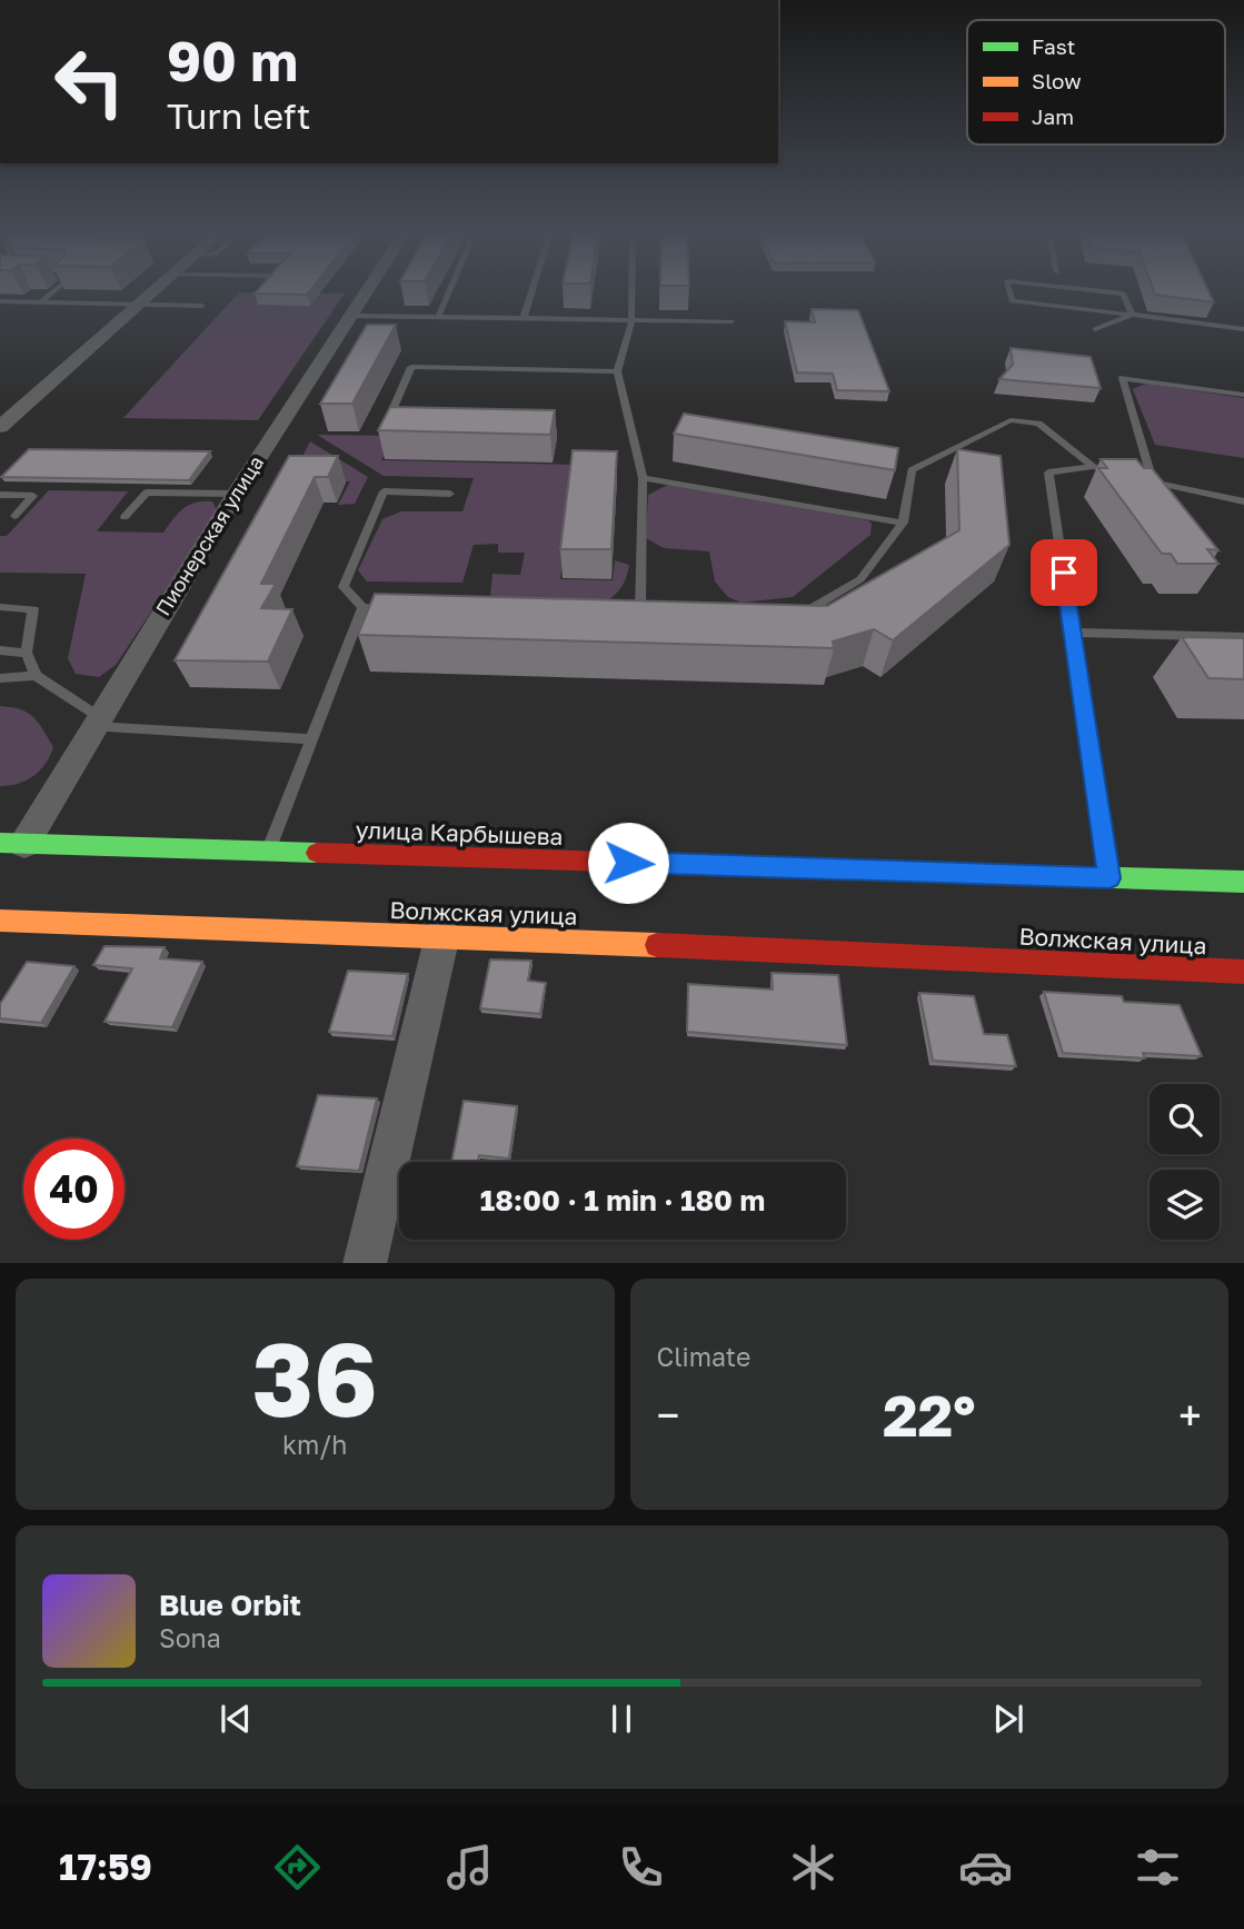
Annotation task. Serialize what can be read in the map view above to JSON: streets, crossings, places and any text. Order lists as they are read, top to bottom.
{
  "streets": {
    "street": ["Пионерская улица", "улица Карбышева", "Волжская улица"]
  },
  "crossings": [
    ["Пионерская улица", "улица Карбышева"]
  ],
  "legend": ["Fast", "Slow", "Jam"],
  "page": {
    "turn": ["90 m", "Turn left"],
    "limit": "40",
    "trip": "18:00 · 1 min · 180 m",
    "tile": [
      ["36", "km/h"],
      "Climate"
    ],
    "heat": ["−", "22°", "+"],
    "song": ["Blue Orbit", "Sona"],
    "tabs": "17:59"
  }
}
